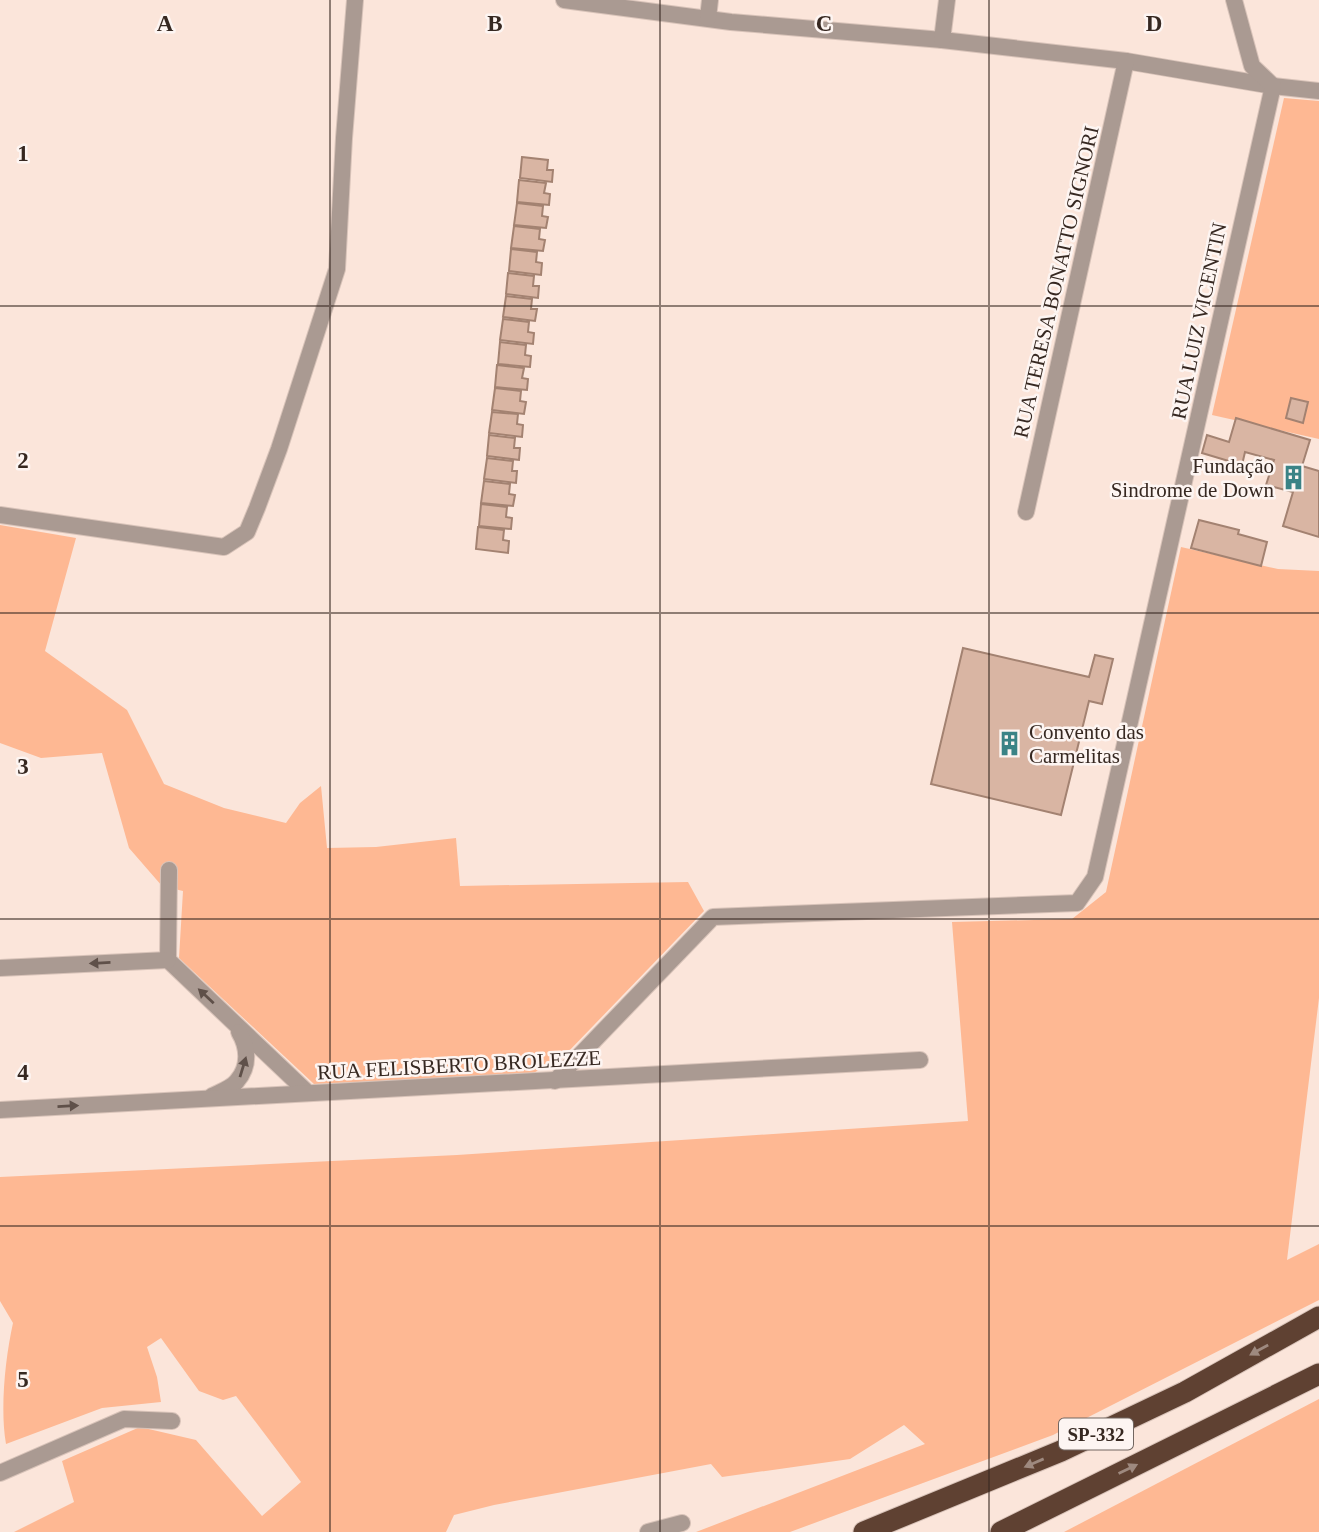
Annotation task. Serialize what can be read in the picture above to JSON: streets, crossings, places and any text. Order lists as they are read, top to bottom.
{
  "streets": {
    "highway": ["SP-332"],
    "street": ["RUA TERESA BONATTO SIGNORI", "RUA LUIZ VICENTIN", "RUA FELISBERTO BROLEZZE"]
  },
  "crossings": [
    ["RUA LUIZ VICENTIN", "RUA FELISBERTO BROLEZZE"]
  ],
  "places": {
    "building": ["Fundação Sindrome de Down", "Convento das Carmelitas"]
  },
  "grid": {
    "columns": [
      "A",
      "B",
      "C",
      "D"
    ],
    "rows": [
      "1",
      "2",
      "3",
      "4",
      "5"
    ]
  }
}
